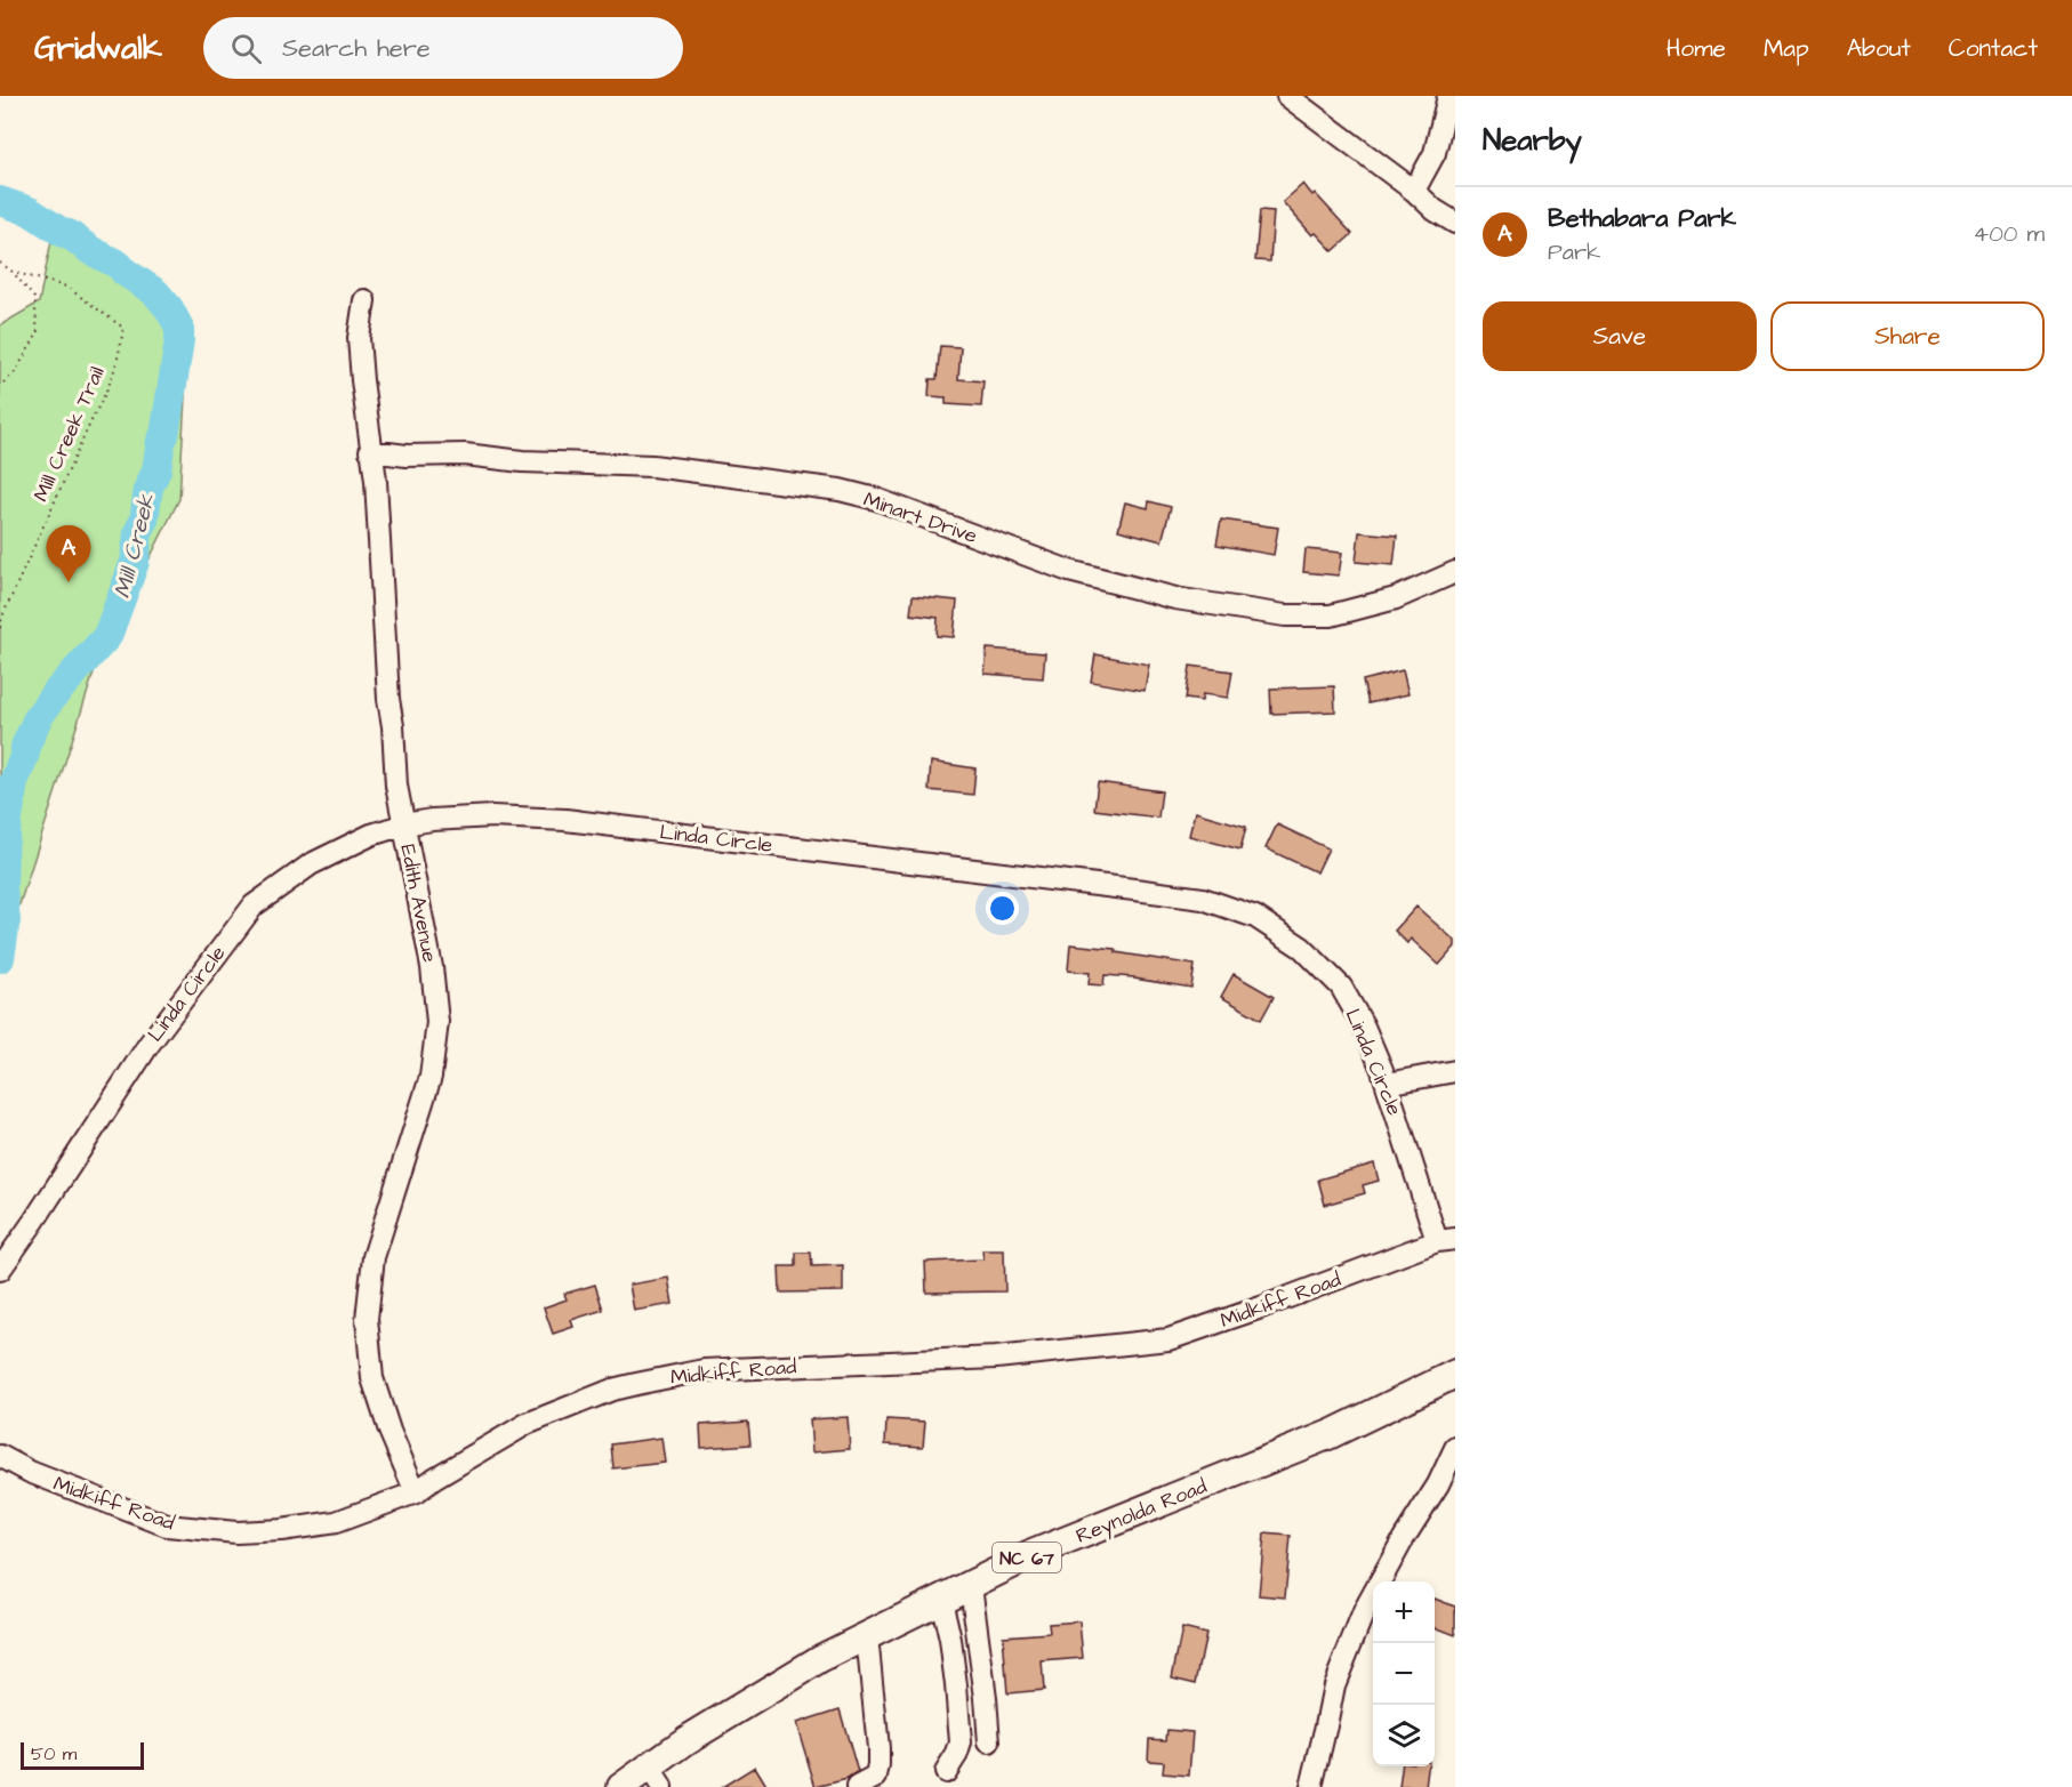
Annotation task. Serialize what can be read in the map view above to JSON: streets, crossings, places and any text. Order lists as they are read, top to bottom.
{
  "streets": {
    "main road": ["Reynolda Road", "NC 67"],
    "street": [
      "Minart Drive",
      "Linda Circle",
      "Edith Avenue",
      "Midkiff Road"
    ],
    "path": ["Mill Creek Trail"]
  },
  "crossings": [
    ["Minart Drive", "Edith Avenue"],
    ["Linda Circle", "Edith Avenue"],
    ["Linda Circle", "Midkiff Road"],
    ["Edith Avenue", "Midkiff Road"]
  ],
  "water": ["Mill Creek"],
  "scale_bar": "50 m",
  "page": {
    "header": "Gridwalk",
    "search": "Search here",
    "nav": [
      "Home",
      "Map",
      "About",
      "Contact"
    ],
    "heading": "Nearby",
    "list": [
      {
        "mark": "A",
        "name": "Bethabara Park",
        "note": "Park",
        "value": "400 m"
      }
    ],
    "buttons": ["Save", "Share"],
    "pins": "A",
    "map_buttons": ["+", "−"],
    "scale": "50 m"
  }
}
